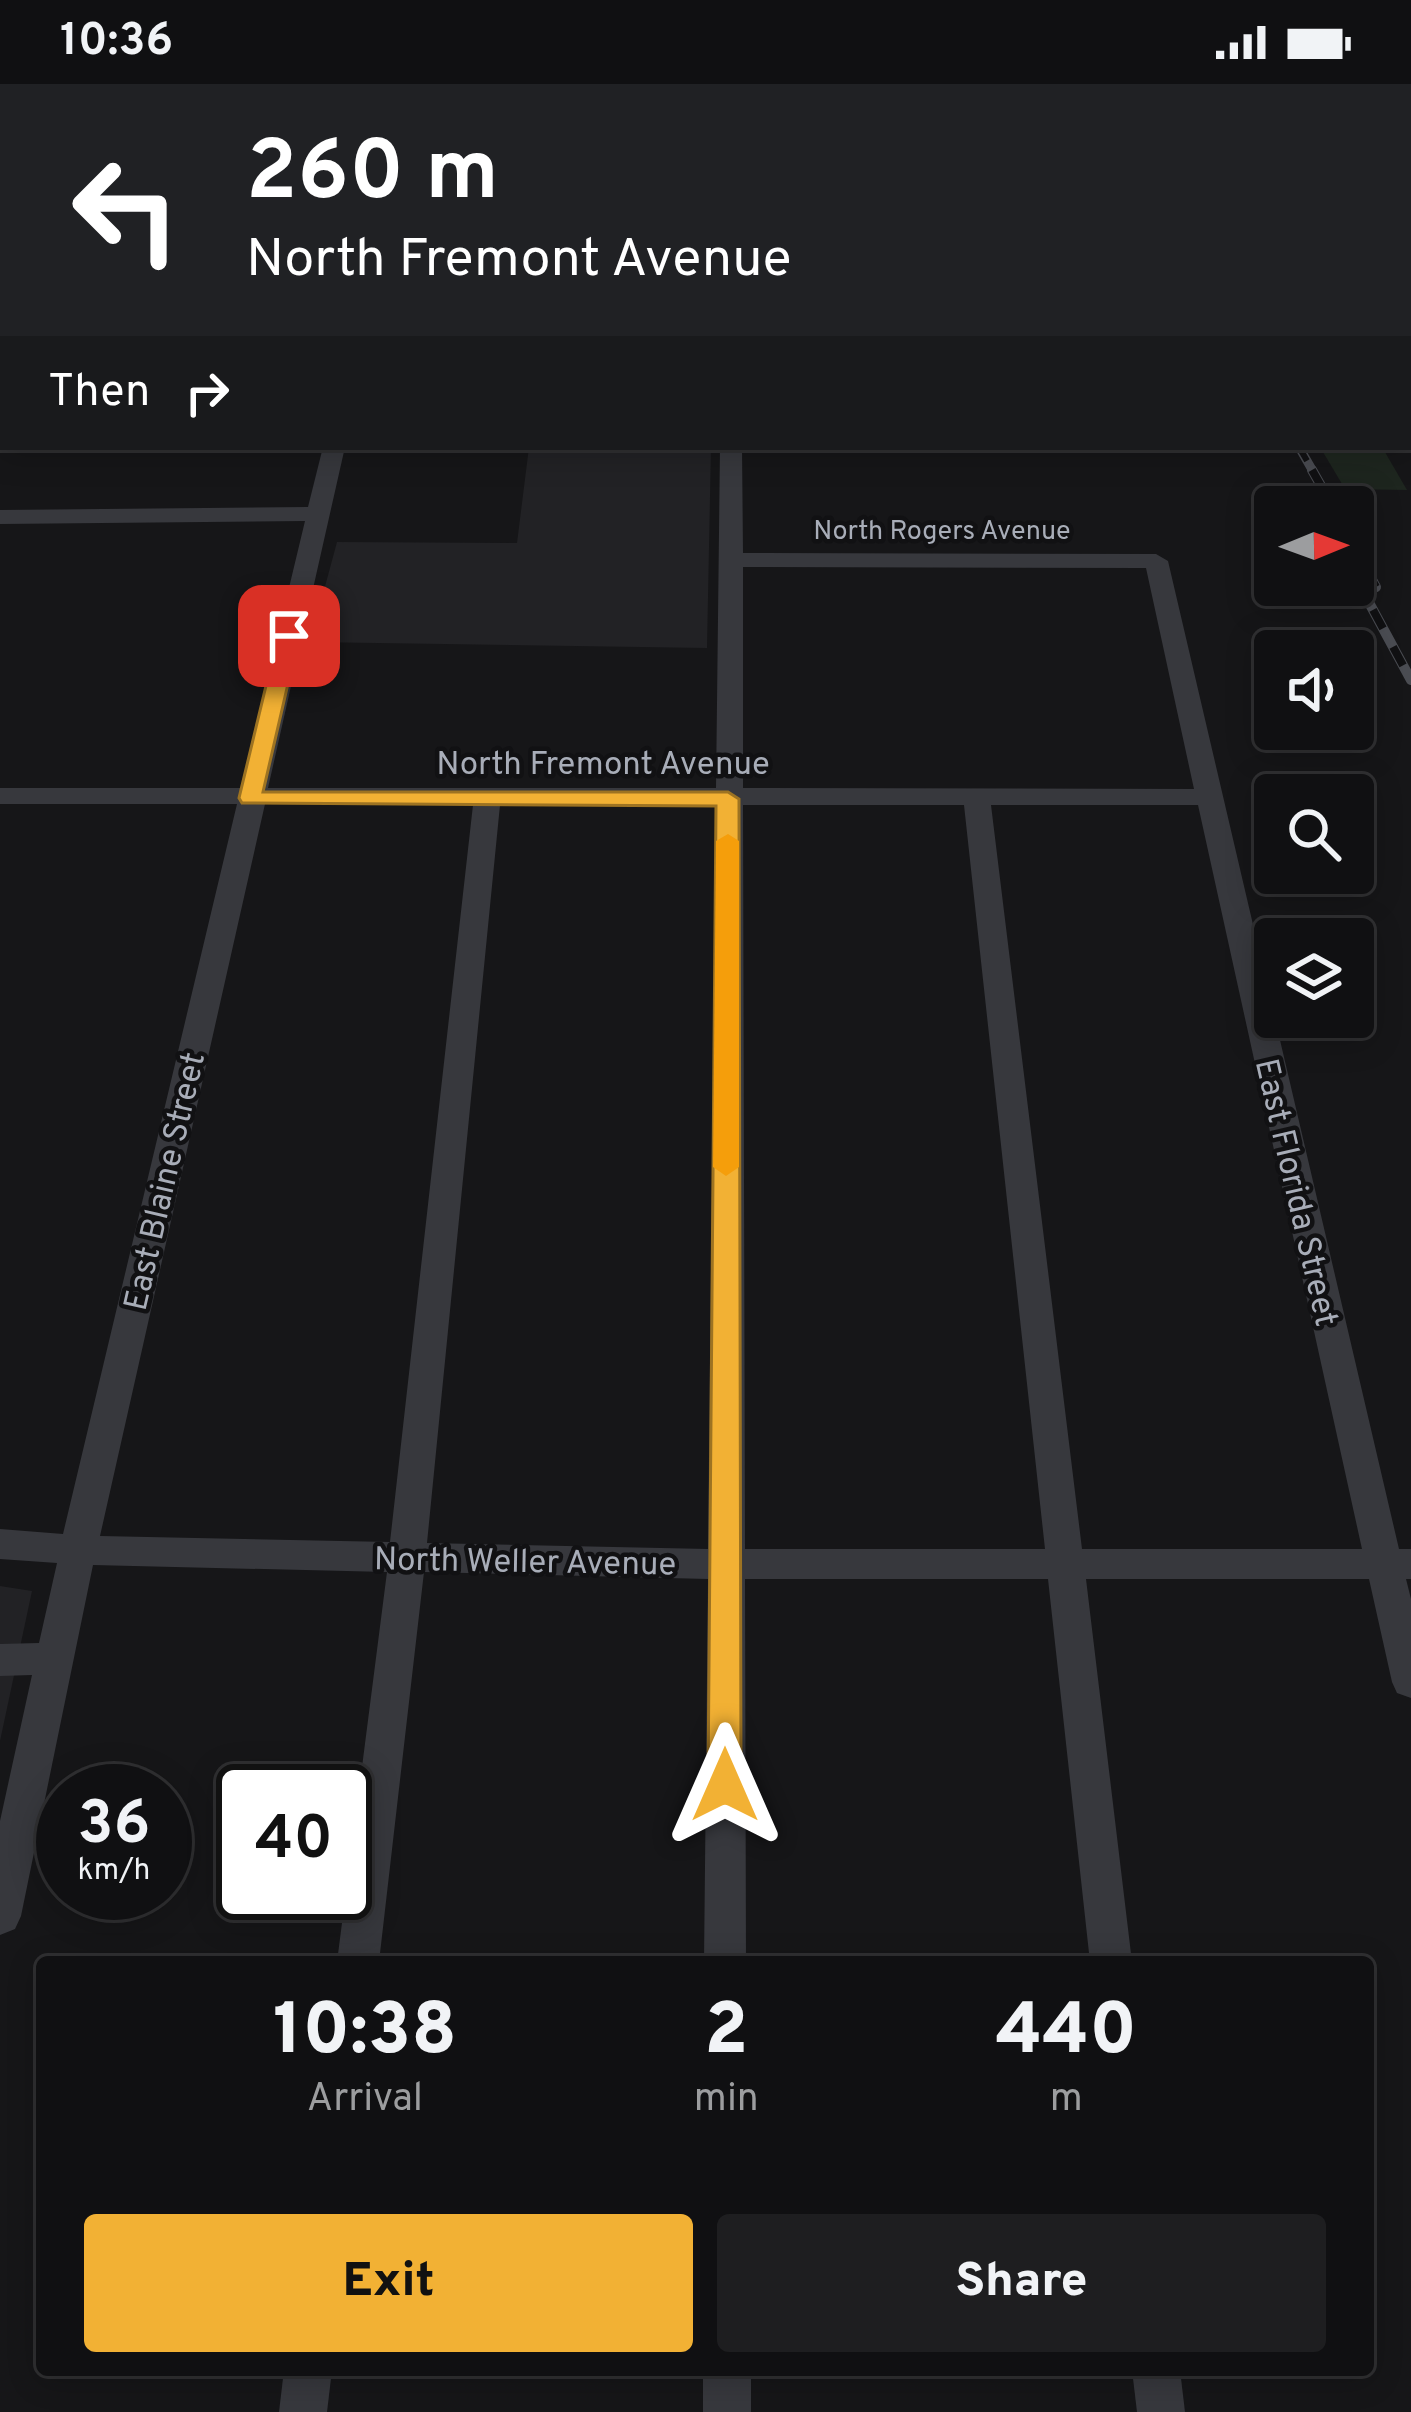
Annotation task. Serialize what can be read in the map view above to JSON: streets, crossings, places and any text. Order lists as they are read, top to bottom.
{
  "streets": {
    "street": [
      "North Rogers Avenue",
      "North Fremont Avenue",
      "East Blaine Street",
      "East Florida Street",
      "North Weller Avenue"
    ]
  },
  "crossings": [
    ["North Rogers Avenue", "East Florida Street"],
    ["North Fremont Avenue", "East Blaine Street"],
    ["North Fremont Avenue", "East Florida Street"],
    ["East Blaine Street", "North Weller Avenue"],
    ["East Florida Street", "North Weller Avenue"]
  ],
  "north": "right",
  "page": {
    "status": "10:36",
    "turn": ["260 m", "North Fremont Avenue"],
    "then": "Then",
    "speed": "36 km/h",
    "limit": "40",
    "eta": [
      "10:38",
      "Arrival",
      "2",
      "min",
      "440",
      "m"
    ],
    "buttons": ["Exit", "Share"]
  }
}
